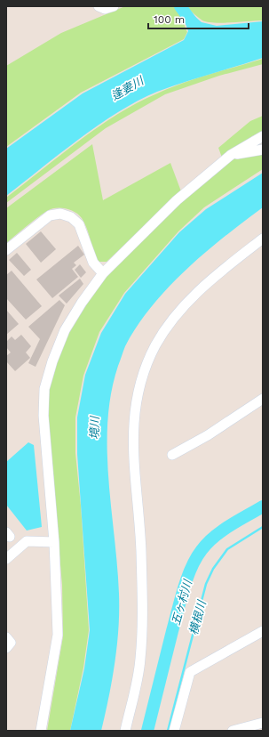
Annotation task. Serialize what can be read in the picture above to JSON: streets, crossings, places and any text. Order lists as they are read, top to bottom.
{
  "water": [
    "逢妻川",
    "境川",
    "五ヶ村川",
    "横根川"
  ],
  "scale_bar": "100 m"
}
